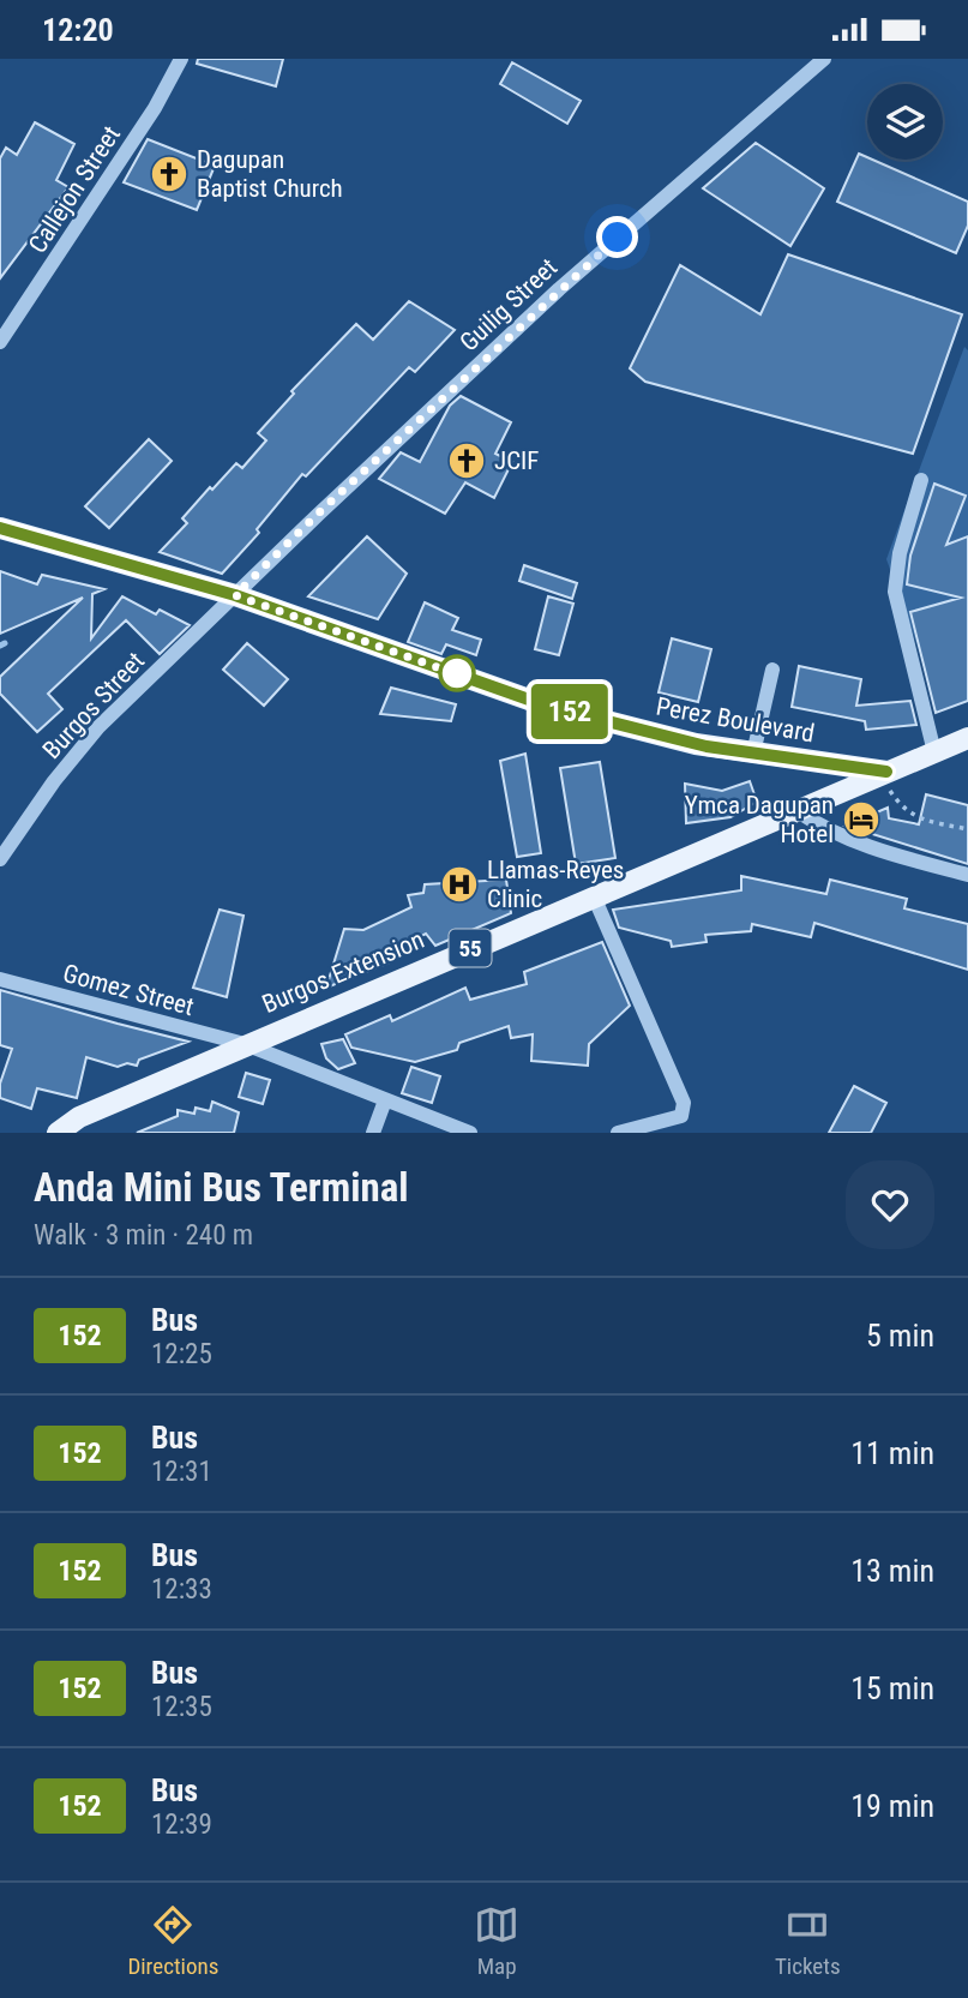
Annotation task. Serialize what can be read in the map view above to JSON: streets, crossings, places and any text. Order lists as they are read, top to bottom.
{
  "streets": {
    "main road": ["Perez Boulevard", "55", "Burgos Extension"],
    "street": [
      "Callejon Street",
      "Guilig Street",
      "Burgos Street",
      "Gomez Street"
    ]
  },
  "crossings": [
    ["Guilig Street", "Burgos Street"],
    ["Guilig Street", "Perez Boulevard"],
    ["Burgos Street", "Perez Boulevard"],
    ["Perez Boulevard", "55"],
    ["Perez Boulevard", "Burgos Extension"],
    ["55", "Burgos Extension"],
    ["Burgos Extension", "Gomez Street"]
  ],
  "places": {
    "church": ["Dagupan Baptist Church", "JCIF"],
    "hotel": ["Ymca Dagupan Hotel"],
    "hospital": ["Llamas-Reyes Clinic"]
  },
  "lines": ["bus line 152"],
  "page": {
    "status": "12:20",
    "on_map": "152",
    "heading": ["Anda Mini Bus Terminal", "Walk · 3 min · 240 m"],
    "list": [
      {
        "mark": "152",
        "name": "Bus",
        "note": "12:25",
        "value": "5 min"
      },
      {
        "mark": "152",
        "name": "Bus",
        "note": "12:31",
        "value": "11 min"
      },
      {
        "mark": "152",
        "name": "Bus",
        "note": "12:33",
        "value": "13 min"
      },
      {
        "mark": "152",
        "name": "Bus",
        "note": "12:35",
        "value": "15 min"
      },
      {
        "mark": "152",
        "name": "Bus",
        "note": "12:39",
        "value": "19 min"
      }
    ],
    "tabs": ["Directions", "Map", "Tickets"]
  }
}
